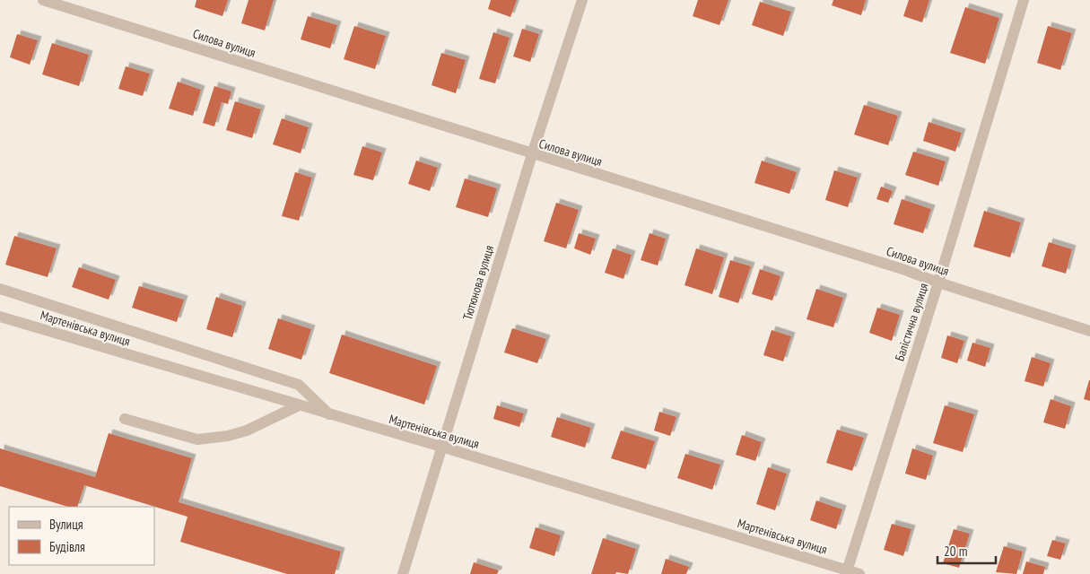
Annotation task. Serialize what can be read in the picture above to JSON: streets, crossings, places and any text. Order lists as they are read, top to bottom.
{
  "streets": {
    "street": [
      "Силова вулиця",
      "Тютюнова вулиця",
      "Балістична вулиця",
      "Мартенівська вулиця"
    ]
  },
  "crossings": [
    ["Силова вулиця", "Тютюнова вулиця"],
    ["Силова вулиця", "Балістична вулиця"],
    ["Тютюнова вулиця", "Мартенівська вулиця"],
    ["Балістична вулиця", "Мартенівська вулиця"]
  ],
  "legend": ["Вулиця", "Будівля"],
  "scale_bar": "20 m"
}
